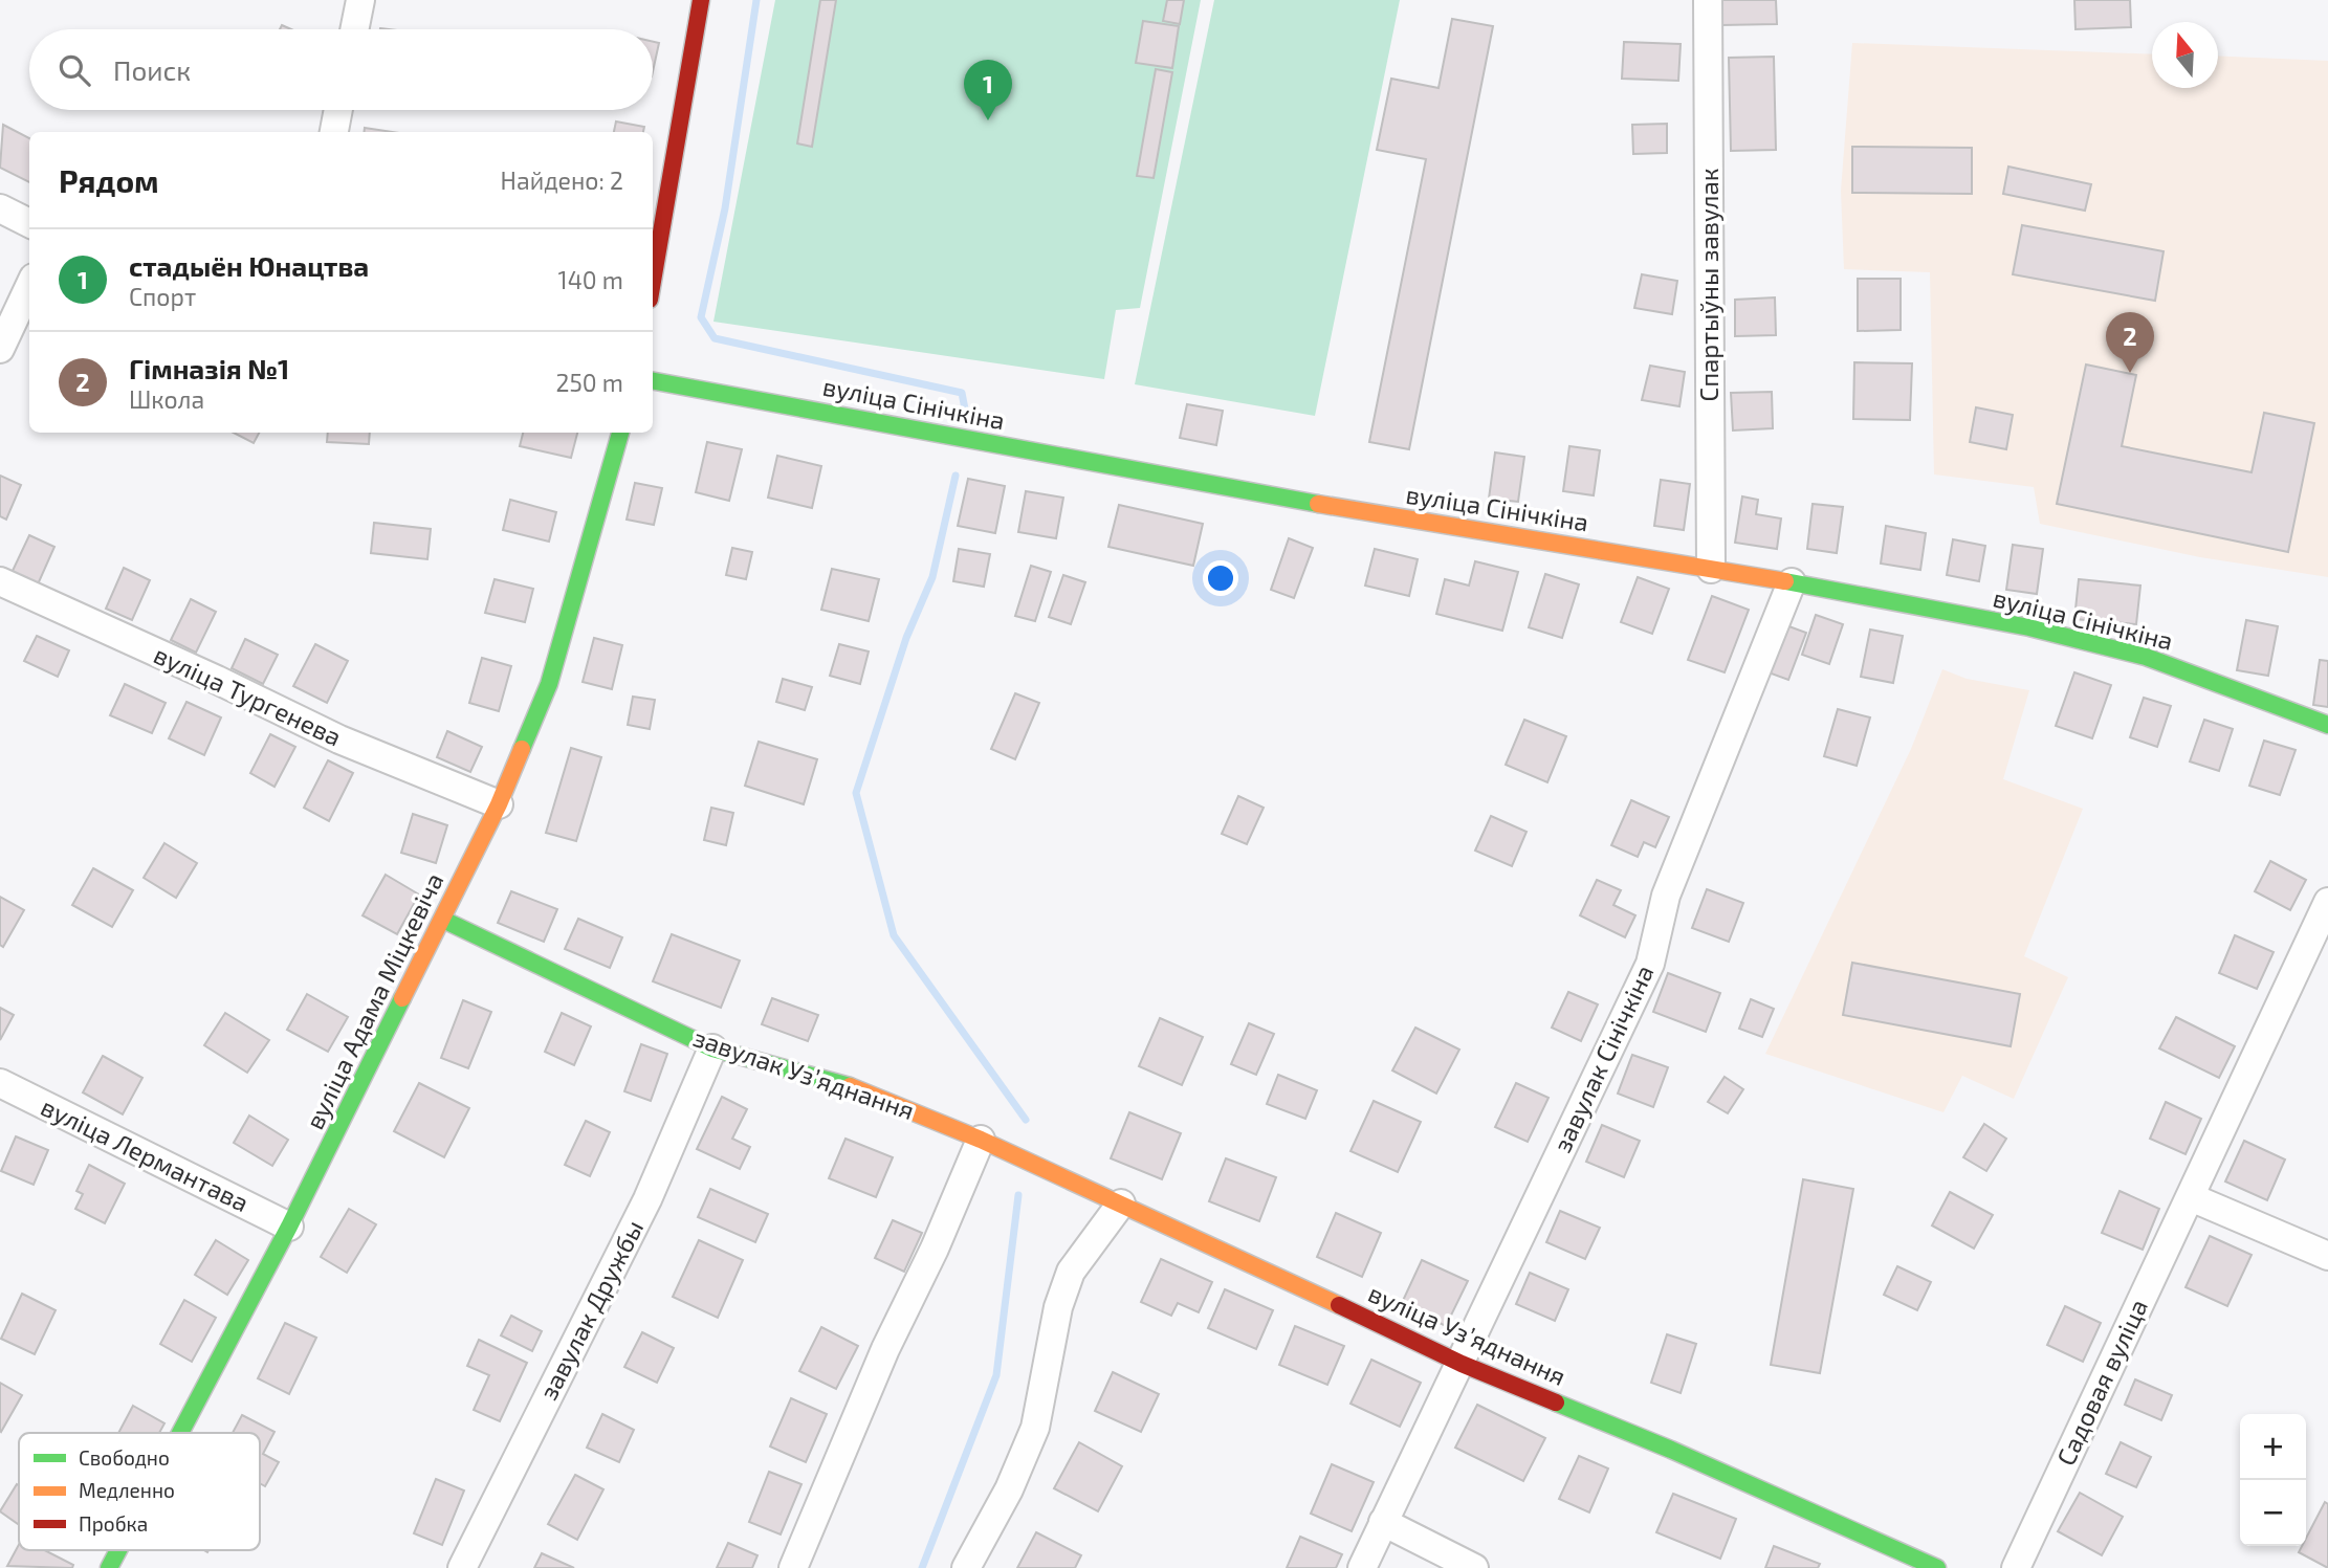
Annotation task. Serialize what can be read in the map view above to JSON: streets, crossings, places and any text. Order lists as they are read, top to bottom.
{
  "streets": {
    "street": [
      "Спартыўны завулак",
      "вуліца Сінічкіна",
      "вуліца Тургенева",
      "вуліца Адама Міцкевіча",
      "завулак Сінічкіна",
      "завулак Узʼяднання",
      "вуліца Лермантава",
      "завулак Дружбы",
      "вуліца Узʼяднання",
      "Садовая вуліца"
    ]
  },
  "crossings": [
    ["Спартыўны завулак", "вуліца Сінічкіна"],
    ["вуліца Сінічкіна", "завулак Сінічкіна"],
    ["вуліца Тургенева", "вуліца Адама Міцкевіча"],
    ["вуліца Адама Міцкевіча", "завулак Узʼяднання"],
    ["вуліца Адама Міцкевіча", "вуліца Лермантава"],
    ["завулак Сінічкіна", "вуліца Узʼяднання"],
    ["завулак Узʼяднання", "завулак Дружбы"],
    ["завулак Узʼяднання", "вуліца Узʼяднання"]
  ],
  "legend": ["Свободно", "Медленно", "Пробка"],
  "north": "top",
  "page": {
    "search": "Поиск",
    "pins": ["1", "2"],
    "heading": ["Рядом", "Найдено: 2"],
    "list": [
      {
        "mark": "1",
        "name": "стадыён Юнацтва",
        "note": "Спорт",
        "value": "140 m"
      },
      {
        "mark": "2",
        "name": "Гімназія №1",
        "note": "Школа",
        "value": "250 m"
      }
    ],
    "map_buttons": ["+", "−"]
  }
}
